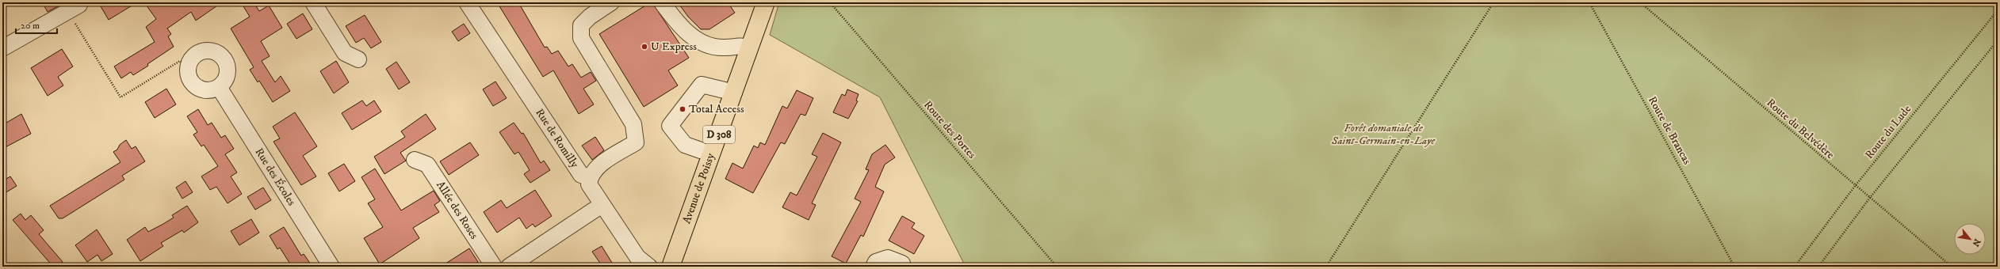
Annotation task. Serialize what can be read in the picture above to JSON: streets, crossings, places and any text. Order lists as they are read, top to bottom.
{
  "streets": {
    "main road": ["D 308", "Avenue de Poissy"],
    "street": ["Rue de Romilly", "Rue des Écoles", "Allée des Roses"],
    "path": [
      "Route du Belvédère",
      "Route des Portes",
      "Route de Brancas",
      "Route du Lude"
    ]
  },
  "crossings": [
    ["Route du Belvédère", "Route du Lude"]
  ],
  "parks": ["Forêt domaniale de Saint-Germain-en-Laye"],
  "places": ["U Express", "Total Access"],
  "scale_bar": "20 m",
  "north": "bottom right"
}
